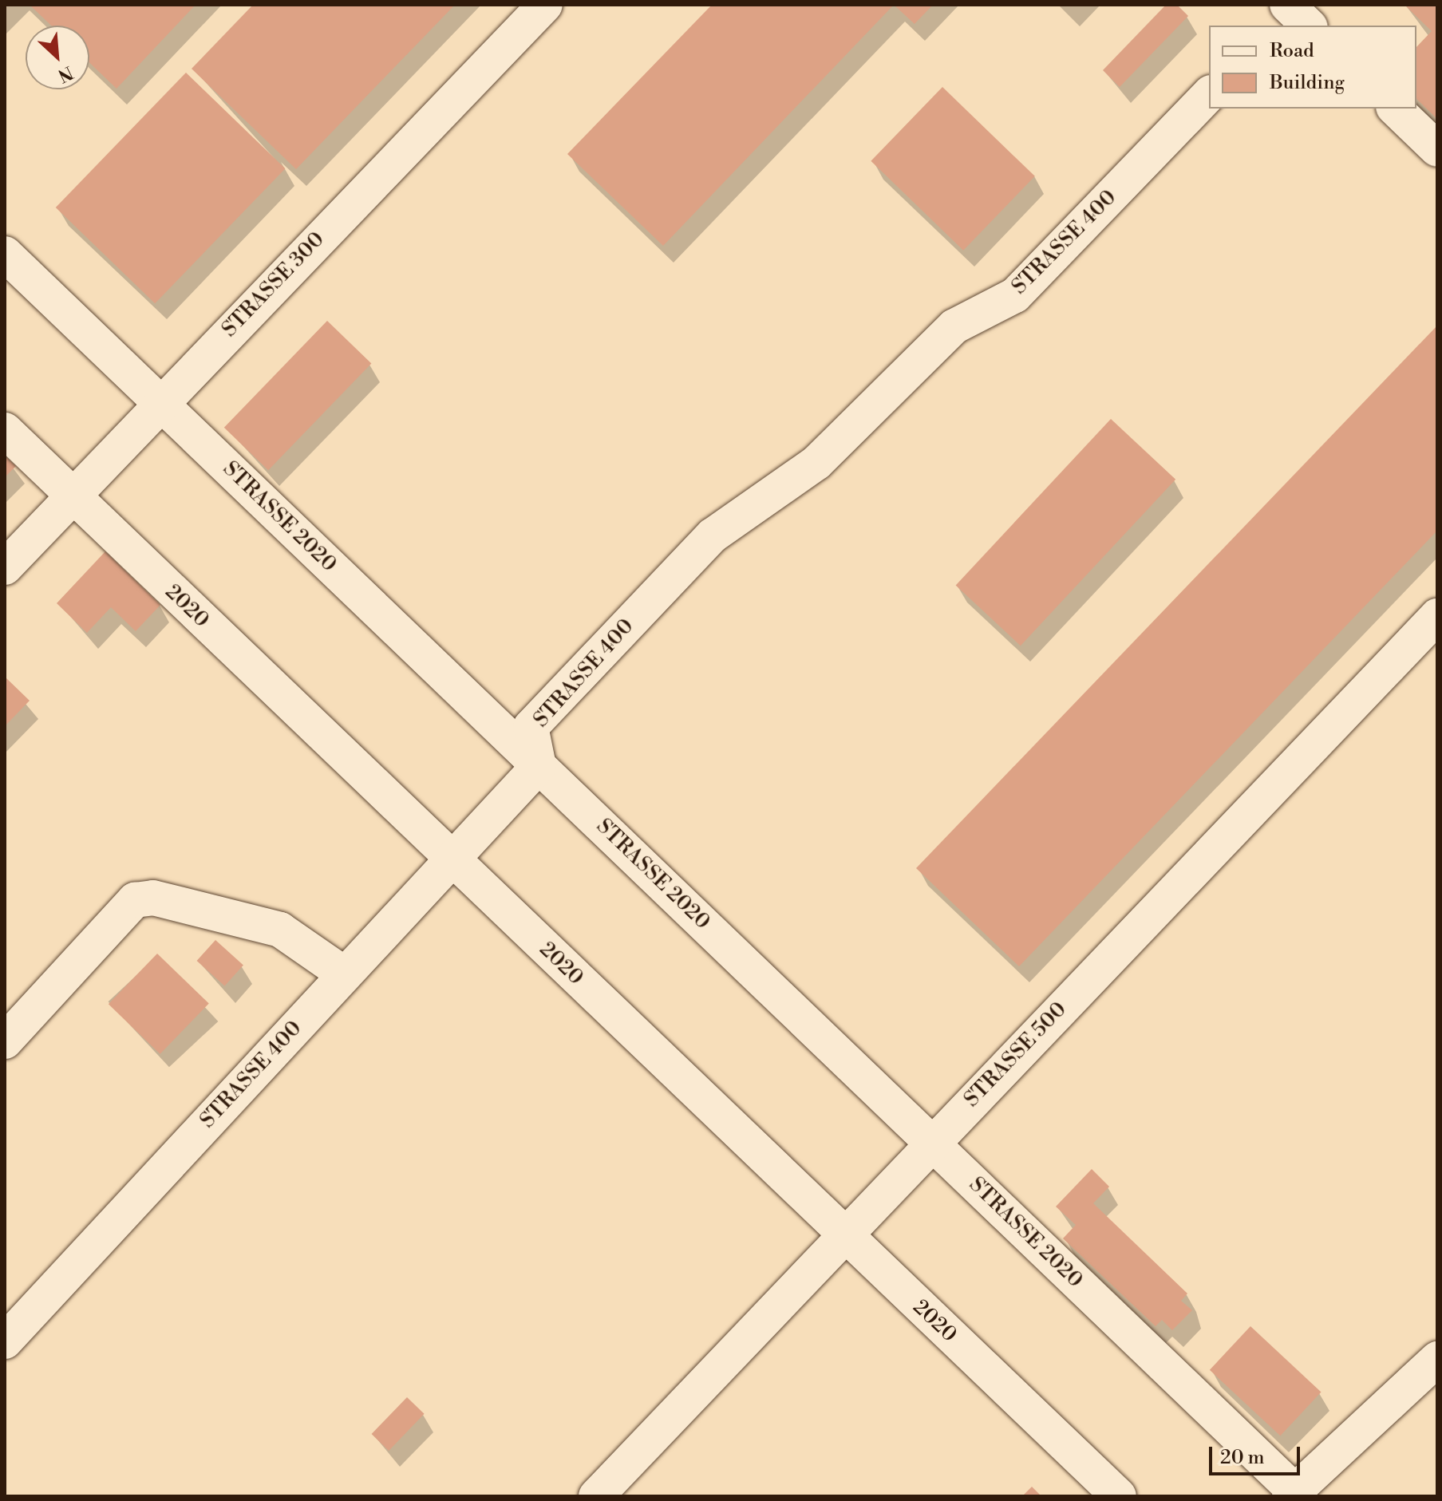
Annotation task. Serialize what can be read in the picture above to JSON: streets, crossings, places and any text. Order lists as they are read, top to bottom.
{
  "streets": {
    "lane": [
      "STRASSE 400",
      "STRASSE 300",
      "STRASSE 2020",
      "2020",
      "STRASSE 500"
    ]
  },
  "crossings": [
    ["STRASSE 400", "STRASSE 2020"],
    ["STRASSE 400", "2020"],
    ["STRASSE 300", "STRASSE 2020"],
    ["STRASSE 300", "2020"],
    ["STRASSE 2020", "STRASSE 500"],
    ["2020", "STRASSE 500"]
  ],
  "legend": ["Road", "Building"],
  "scale_bar": "20 m",
  "north": "bottom right"
}
